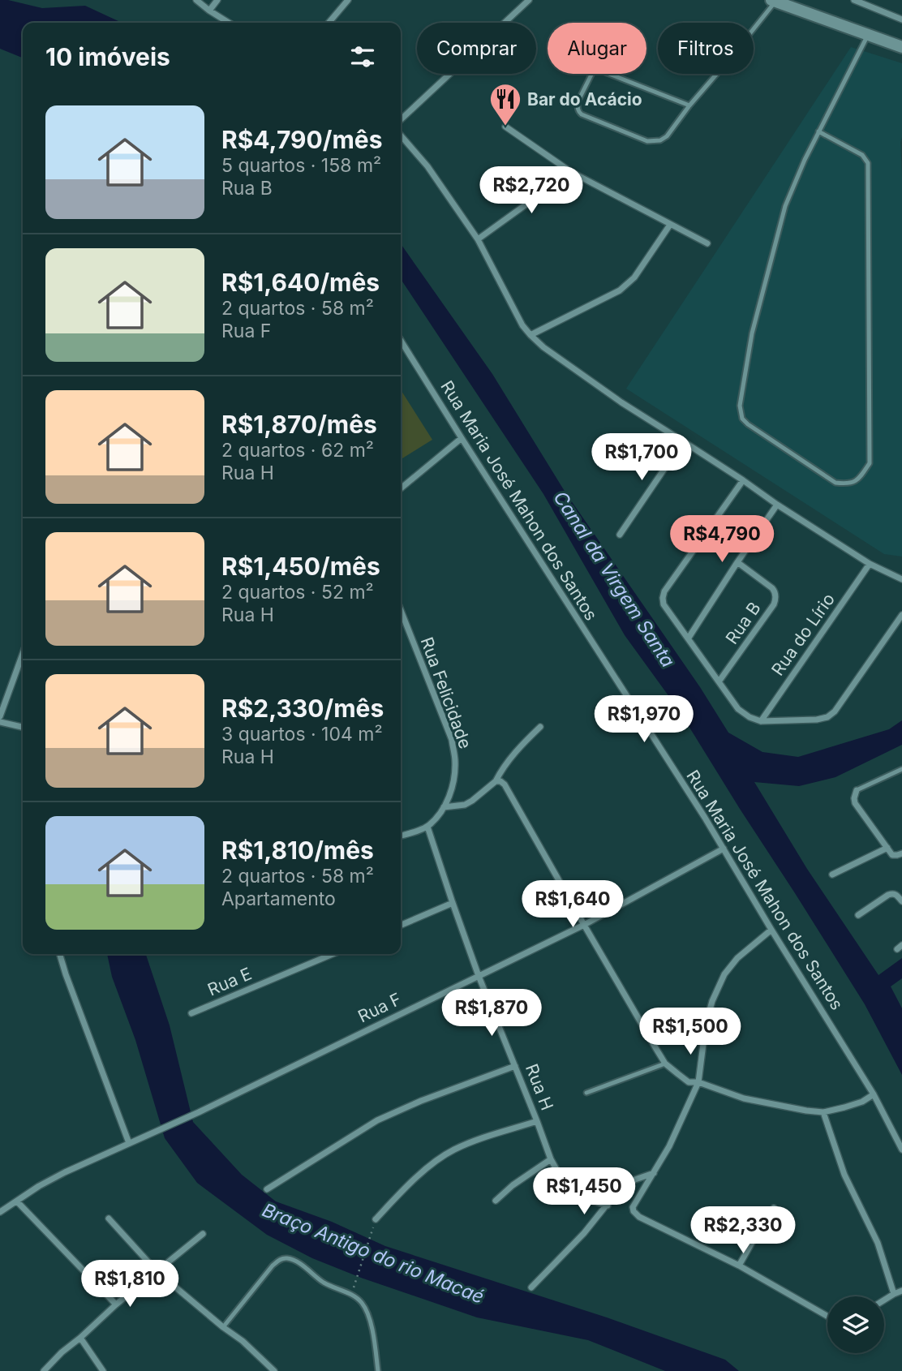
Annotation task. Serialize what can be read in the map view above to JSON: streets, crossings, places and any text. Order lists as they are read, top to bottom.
{
  "streets": {
    "street": [
      "Rua Maria José Mahon dos Santos",
      "Rua B",
      "Rua do Lírio",
      "Rua Felicidade",
      "Rua E",
      "Rua F",
      "Rua H"
    ]
  },
  "crossings": [
    ["Rua Maria José Mahon dos Santos", "Rua F"],
    ["Rua Felicidade", "Rua H"],
    ["Rua F", "Rua H"]
  ],
  "water": ["Canal da Virgem Santa", "Braço Antigo do rio Macaé"],
  "places": {
    "restaurant": ["Bar do Acácio"]
  },
  "page": {
    "chip": ["Comprar", "Alugar", "Filtros"],
    "heading": "10 imóveis",
    "list": [
      {
        "name": "R$4,790/mês",
        "note": "5 quartos · 158 m² · Rua B"
      },
      {
        "name": "R$1,640/mês",
        "note": "2 quartos · 58 m² · Rua F"
      },
      {
        "name": "R$1,870/mês",
        "note": "2 quartos · 62 m² · Rua H"
      },
      {
        "name": "R$1,450/mês",
        "note": "2 quartos · 52 m² · Rua H"
      },
      {
        "name": "R$2,330/mês",
        "note": "3 quartos · 104 m² · Rua H"
      },
      {
        "name": "R$1,810/mês",
        "note": "2 quartos · 58 m² · Apartamento"
      }
    ],
    "price": [
      "R$2,720",
      "R$1,700",
      "R$4,790",
      "R$1,970",
      "R$1,640",
      "R$1,870",
      "R$1,500",
      "R$1,450",
      "R$2,330",
      "R$1,810"
    ]
  }
}
